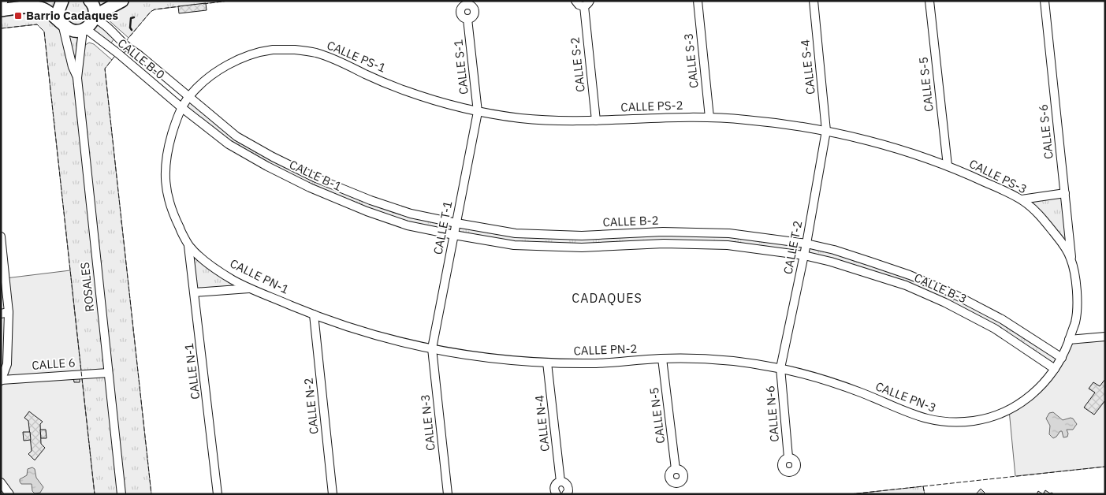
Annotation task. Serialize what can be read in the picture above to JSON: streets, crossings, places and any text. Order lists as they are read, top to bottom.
{
  "streets": {
    "street": [
      "CALLE PS-1",
      "CALLE B-0",
      "CALLE S-3",
      "CALLE S-2",
      "CALLE S-1",
      "CALLE S-4",
      "CALLE S-5",
      "CALLE PS-2",
      "CALLE S-6",
      "CALLE B-1",
      "CALLE PS-3",
      "CALLE B-2",
      "CALLE T-1",
      "CALLE T-2",
      "CALLE PN-1",
      "ROSALES",
      "CALLE B-3",
      "CALLE PN-2",
      "CALLE 6",
      "CALLE N-1",
      "CALLE PN-3",
      "CALLE N-2",
      "CALLE N-6",
      "CALLE N-5",
      "CALLE N-3",
      "CALLE N-4"
    ]
  },
  "crossings": [
    ["CALLE PS-1", "CALLE B-0"],
    ["CALLE PS-1", "CALLE S-1"],
    ["CALLE PS-1", "CALLE PS-2"],
    ["CALLE PS-1", "CALLE B-1"],
    ["CALLE PS-1", "CALLE T-1"],
    ["CALLE PS-1", "CALLE PN-1"],
    ["CALLE B-0", "CALLE B-1"],
    ["CALLE B-0", "CALLE PN-1"],
    ["CALLE B-0", "ROSALES"],
    ["CALLE S-3", "CALLE PS-2"],
    ["CALLE S-2", "CALLE PS-2"],
    ["CALLE S-1", "CALLE PS-2"],
    ["CALLE S-1", "CALLE T-1"],
    ["CALLE S-4", "CALLE PS-2"],
    ["CALLE S-4", "CALLE PS-3"],
    ["CALLE S-4", "CALLE T-2"],
    ["CALLE S-5", "CALLE PS-3"],
    ["CALLE PS-2", "CALLE PS-3"],
    ["CALLE PS-2", "CALLE T-1"],
    ["CALLE PS-2", "CALLE T-2"],
    ["CALLE S-6", "CALLE PS-3"],
    ["CALLE B-1", "CALLE B-2"],
    ["CALLE B-1", "CALLE T-1"],
    ["CALLE B-1", "CALLE PN-1"],
    ["CALLE PS-3", "CALLE T-2"],
    ["CALLE PS-3", "CALLE B-3"],
    ["CALLE PS-3", "CALLE PN-3"],
    ["CALLE B-2", "CALLE T-1"],
    ["CALLE B-2", "CALLE T-2"],
    ["CALLE B-2", "CALLE B-3"],
    ["CALLE T-1", "CALLE PN-1"],
    ["CALLE T-1", "CALLE PN-2"],
    ["CALLE T-1", "CALLE N-3"],
    ["CALLE T-2", "CALLE B-3"],
    ["CALLE T-2", "CALLE PN-2"],
    ["CALLE T-2", "CALLE PN-3"],
    ["CALLE T-2", "CALLE N-6"],
    ["CALLE PN-1", "CALLE PN-2"],
    ["CALLE PN-1", "CALLE N-1"],
    ["CALLE PN-1", "CALLE N-2"],
    ["CALLE PN-1", "CALLE N-3"],
    ["ROSALES", "CALLE 6"],
    ["CALLE B-3", "CALLE PN-3"],
    ["CALLE PN-2", "CALLE PN-3"],
    ["CALLE PN-2", "CALLE N-6"],
    ["CALLE PN-2", "CALLE N-5"],
    ["CALLE PN-2", "CALLE N-3"],
    ["CALLE PN-2", "CALLE N-4"],
    ["CALLE PN-3", "CALLE N-6"]
  ],
  "districts": ["CADAQUES"],
  "places": {
    "transit": ["Barrio Cadaques"]
  }
}
